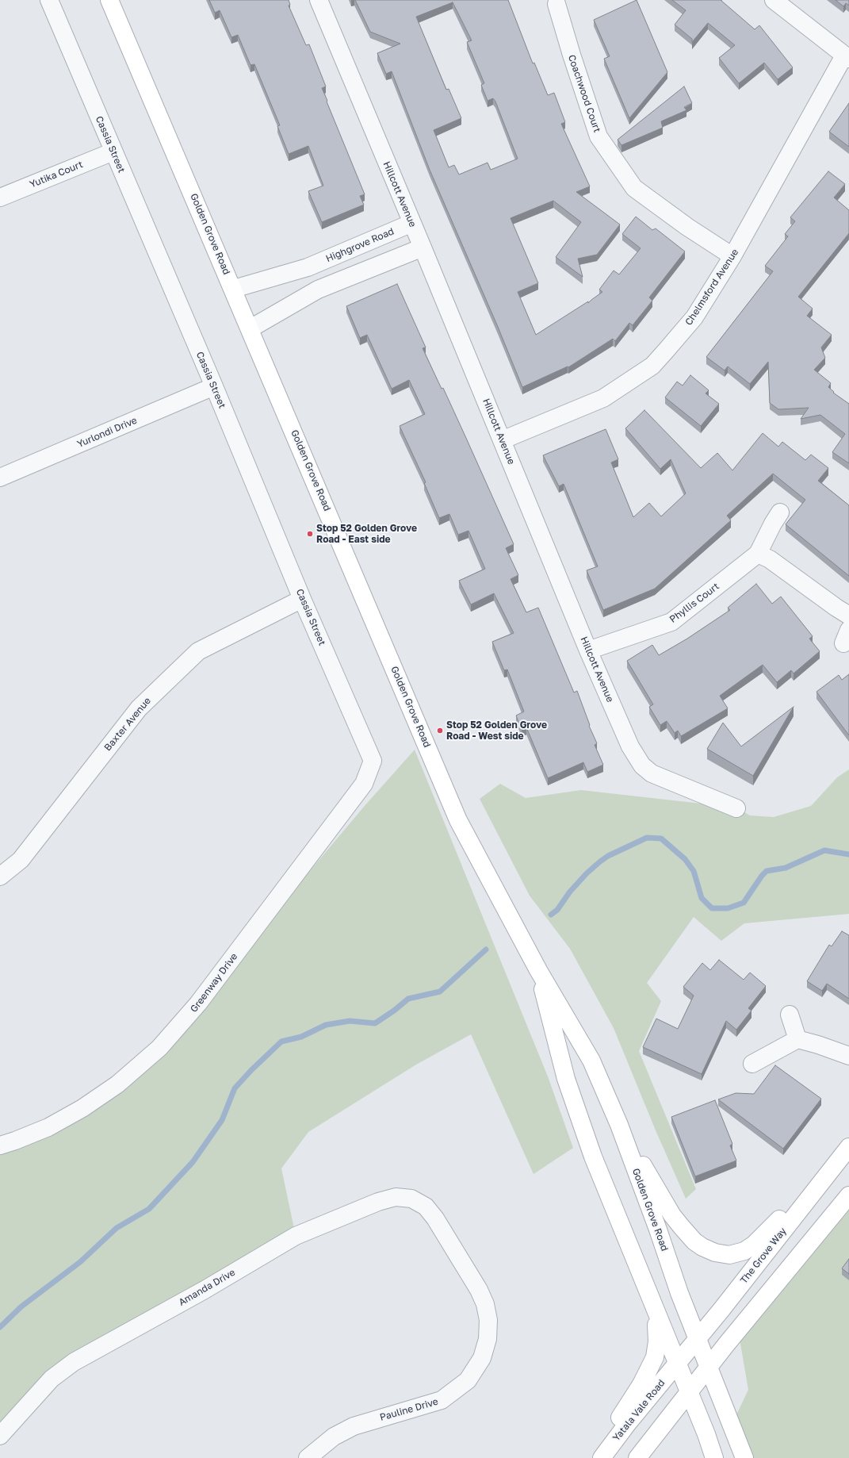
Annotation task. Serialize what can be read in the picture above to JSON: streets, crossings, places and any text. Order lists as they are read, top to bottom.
{
  "streets": {
    "main road": ["Golden Grove Road", "The Grove Way", "Yatala Vale Road"],
    "street": [
      "Coachwood Court",
      "Cassia Street",
      "Yutika Court",
      "Hillcott Avenue",
      "Highgrove Road",
      "Chelmsford Avenue",
      "Yurlondi Drive",
      "Phyllis Court",
      "Baxter Avenue",
      "Greenway Drive",
      "Amanda Drive",
      "Pauline Drive"
    ]
  },
  "crossings": [
    ["Coachwood Court", "Chelmsford Avenue"],
    ["Cassia Street", "Yutika Court"],
    ["Cassia Street", "Yurlondi Drive"],
    ["Cassia Street", "Baxter Avenue"],
    ["Cassia Street", "Greenway Drive"],
    ["Hillcott Avenue", "Highgrove Road"],
    ["Hillcott Avenue", "Chelmsford Avenue"],
    ["Hillcott Avenue", "Phyllis Court"],
    ["Golden Grove Road", "Highgrove Road"],
    ["Golden Grove Road", "The Grove Way"],
    ["Golden Grove Road", "Yatala Vale Road"],
    ["The Grove Way", "Yatala Vale Road"],
    ["Amanda Drive", "Pauline Drive"]
  ],
  "places": ["Stop 52 Golden Grove Road - East side", "Stop 52 Golden Grove Road - West side"]
}
